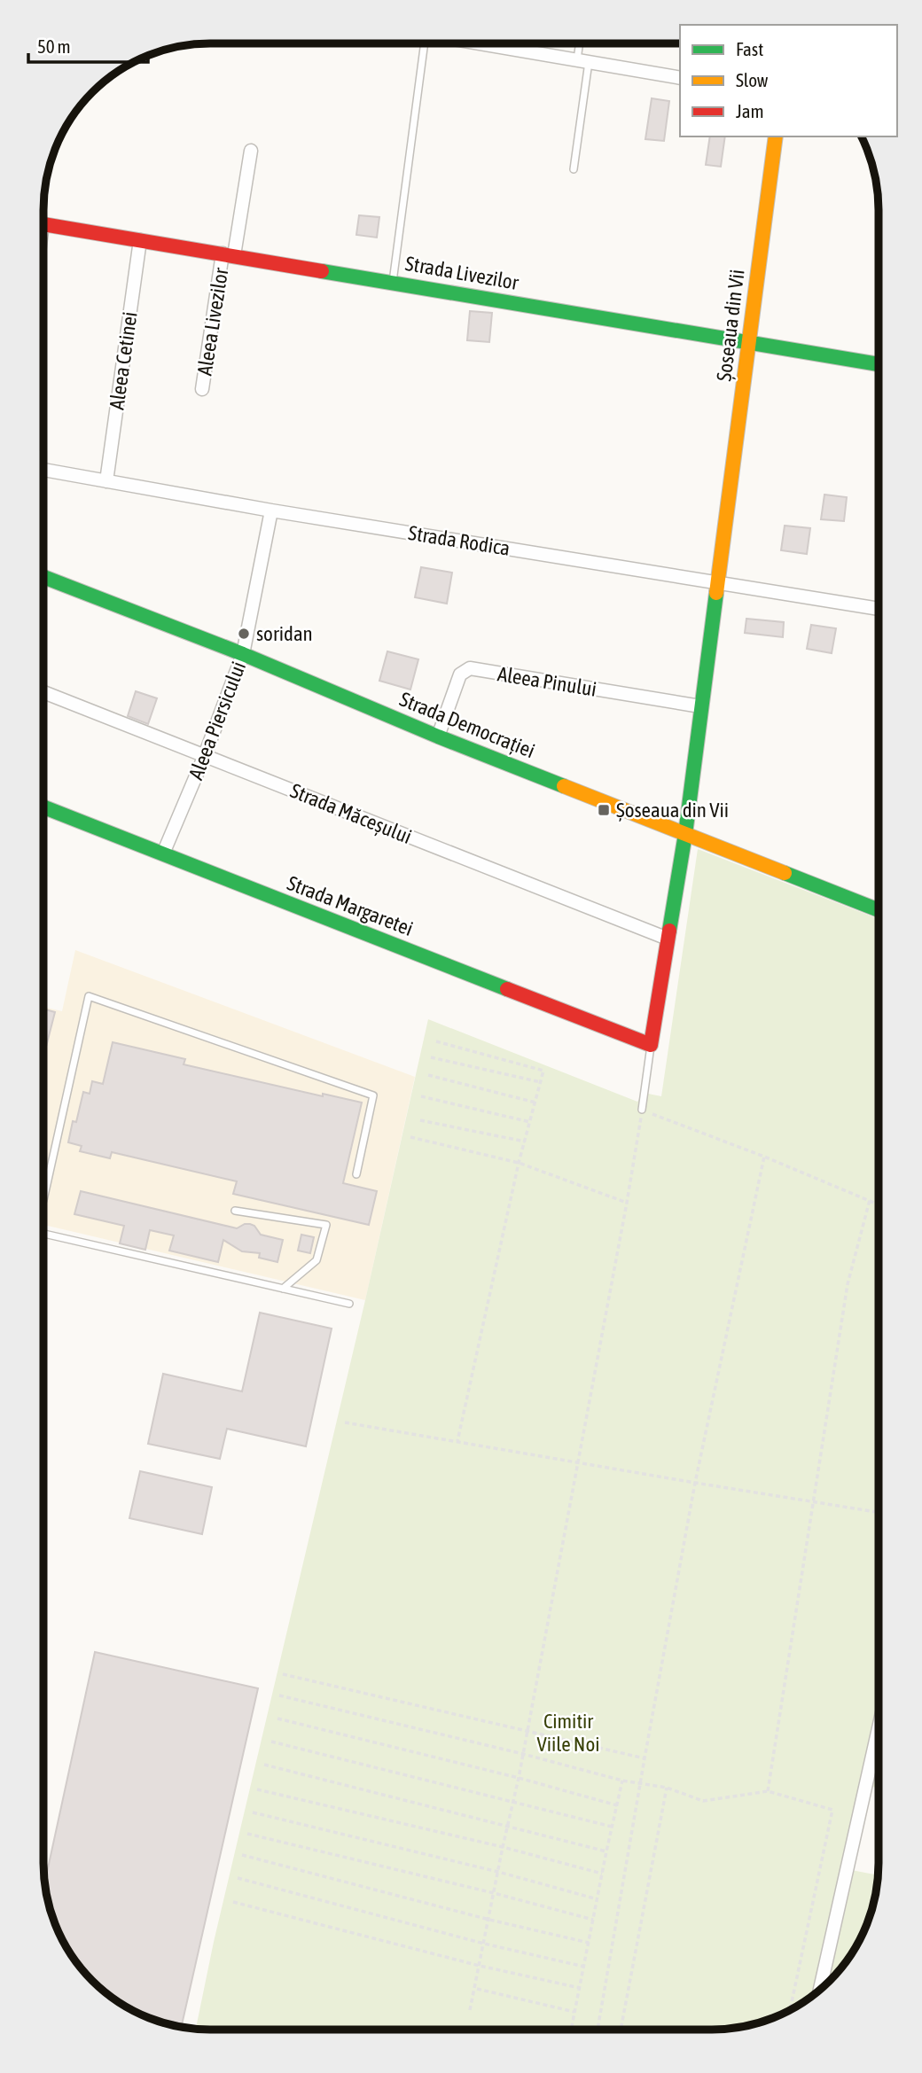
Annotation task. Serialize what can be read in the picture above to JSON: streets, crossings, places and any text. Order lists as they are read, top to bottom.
{
  "streets": {
    "street": [
      "Strada Livezilor",
      "Aleea Livezilor",
      "Șoseaua din Vii",
      "Aleea Cetinei",
      "Strada Rodica",
      "Aleea Pinului",
      "Aleea Piersicului",
      "Strada Democrației",
      "Strada Măceșului",
      "Strada Margaretei"
    ]
  },
  "crossings": [
    ["Strada Livezilor", "Aleea Livezilor"],
    ["Strada Livezilor", "Șoseaua din Vii"],
    ["Strada Livezilor", "Aleea Cetinei"],
    ["Șoseaua din Vii", "Strada Rodica"],
    ["Șoseaua din Vii", "Aleea Pinului"],
    ["Șoseaua din Vii", "Strada Democrației"],
    ["Șoseaua din Vii", "Strada Măceșului"],
    ["Șoseaua din Vii", "Strada Margaretei"],
    ["Aleea Cetinei", "Strada Rodica"],
    ["Strada Rodica", "Aleea Piersicului"],
    ["Aleea Pinului", "Strada Democrației"],
    ["Aleea Piersicului", "Strada Democrației"],
    ["Aleea Piersicului", "Strada Măceșului"],
    ["Aleea Piersicului", "Strada Margaretei"]
  ],
  "parks": ["Cimitir Viile Noi"],
  "places": {
    "other": ["soridan"],
    "transit": ["Șoseaua din Vii"]
  },
  "legend": ["Fast", "Slow", "Jam"],
  "scale_bar": "50 m"
}
